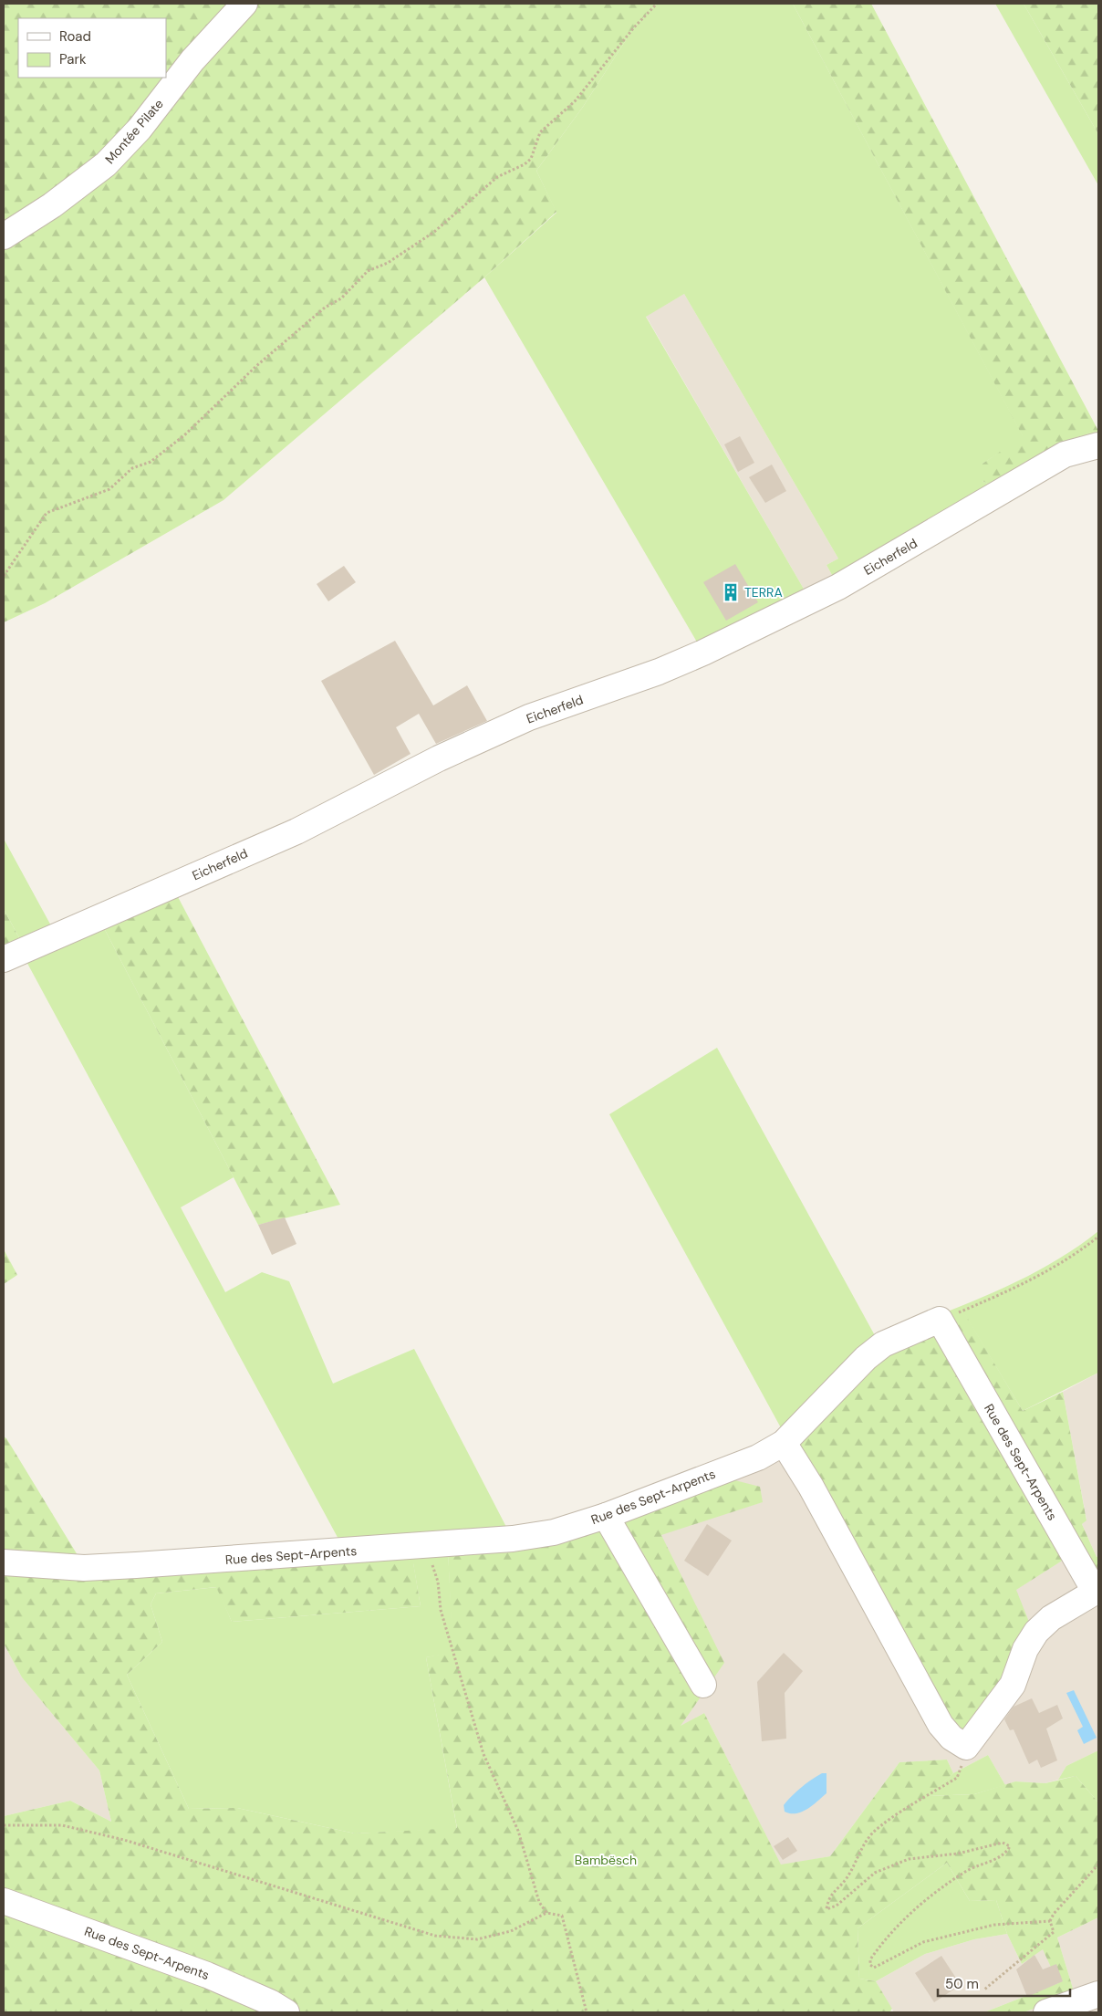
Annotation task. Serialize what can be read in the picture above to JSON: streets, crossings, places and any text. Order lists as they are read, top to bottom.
{
  "streets": {
    "street": ["Montée Pilate", "Eicherfeld", "Rue des Sept-Arpents"]
  },
  "parks": ["Bambësch"],
  "places": {
    "building": ["TERRA"]
  },
  "legend": ["Road", "Park"],
  "scale_bar": "50 m"
}
